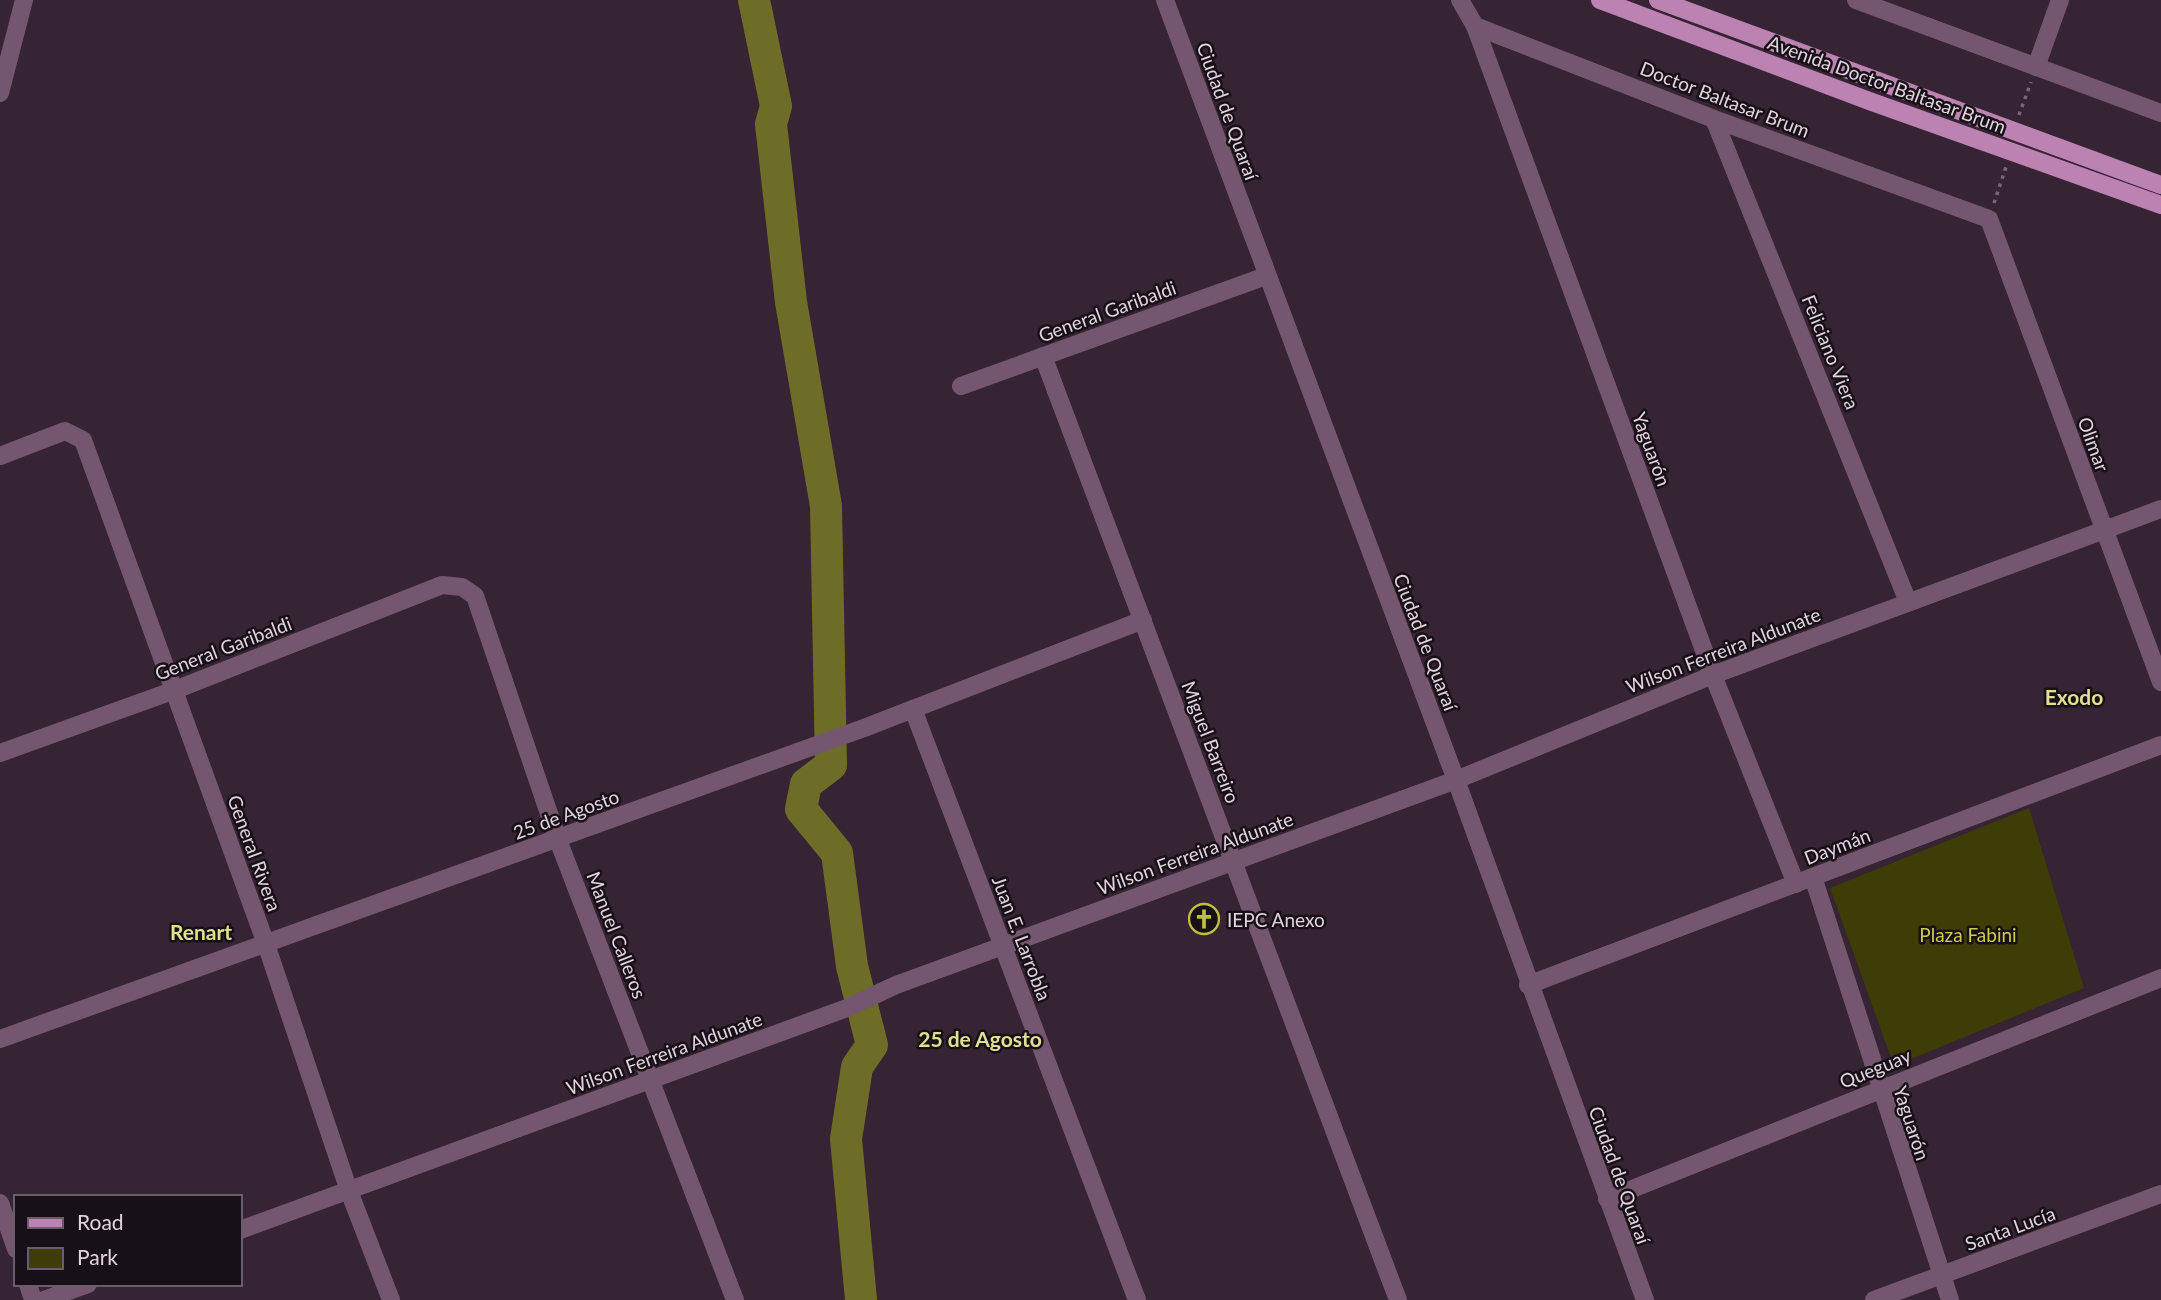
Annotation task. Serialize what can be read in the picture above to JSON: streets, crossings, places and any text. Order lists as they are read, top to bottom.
{
  "streets": {
    "main road": ["Avenida Doctor Baltasar Brum"],
    "street": [
      "Doctor Baltasar Brum",
      "Ciudad de Quaraí",
      "General Garibaldi",
      "Feliciano Viera",
      "Olimar",
      "Yaguarón",
      "Wilson Ferreira Aldunate",
      "Miguel Barreiro",
      "25 de Agosto",
      "Daymán",
      "General Rivera",
      "Manuel Calleros",
      "Juan E. Larrobla",
      "Queguay",
      "Santa Lucía"
    ]
  },
  "crossings": [
    ["Doctor Baltasar Brum", "Feliciano Viera"],
    ["Doctor Baltasar Brum", "Olimar"],
    ["Doctor Baltasar Brum", "Yaguarón"],
    ["Ciudad de Quaraí", "General Garibaldi"],
    ["Ciudad de Quaraí", "Wilson Ferreira Aldunate"],
    ["Ciudad de Quaraí", "Daymán"],
    ["Ciudad de Quaraí", "Queguay"],
    ["General Garibaldi", "Miguel Barreiro"],
    ["General Garibaldi", "General Rivera"],
    ["General Garibaldi", "Manuel Calleros"],
    ["Feliciano Viera", "Wilson Ferreira Aldunate"],
    ["Olimar", "Wilson Ferreira Aldunate"],
    ["Yaguarón", "Wilson Ferreira Aldunate"],
    ["Yaguarón", "Daymán"],
    ["Yaguarón", "Queguay"],
    ["Yaguarón", "Santa Lucía"],
    ["Wilson Ferreira Aldunate", "Miguel Barreiro"],
    ["Wilson Ferreira Aldunate", "General Rivera"],
    ["Wilson Ferreira Aldunate", "Manuel Calleros"],
    ["Wilson Ferreira Aldunate", "Juan E. Larrobla"],
    ["Miguel Barreiro", "25 de Agosto"],
    ["25 de Agosto", "General Rivera"],
    ["25 de Agosto", "Manuel Calleros"],
    ["25 de Agosto", "Juan E. Larrobla"]
  ],
  "districts": ["Exodo", "Renart", "25 de Agosto"],
  "parks": ["Plaza Fabini"],
  "places": {
    "church": ["IEPC Anexo"]
  },
  "legend": ["Road", "Park"]
}
